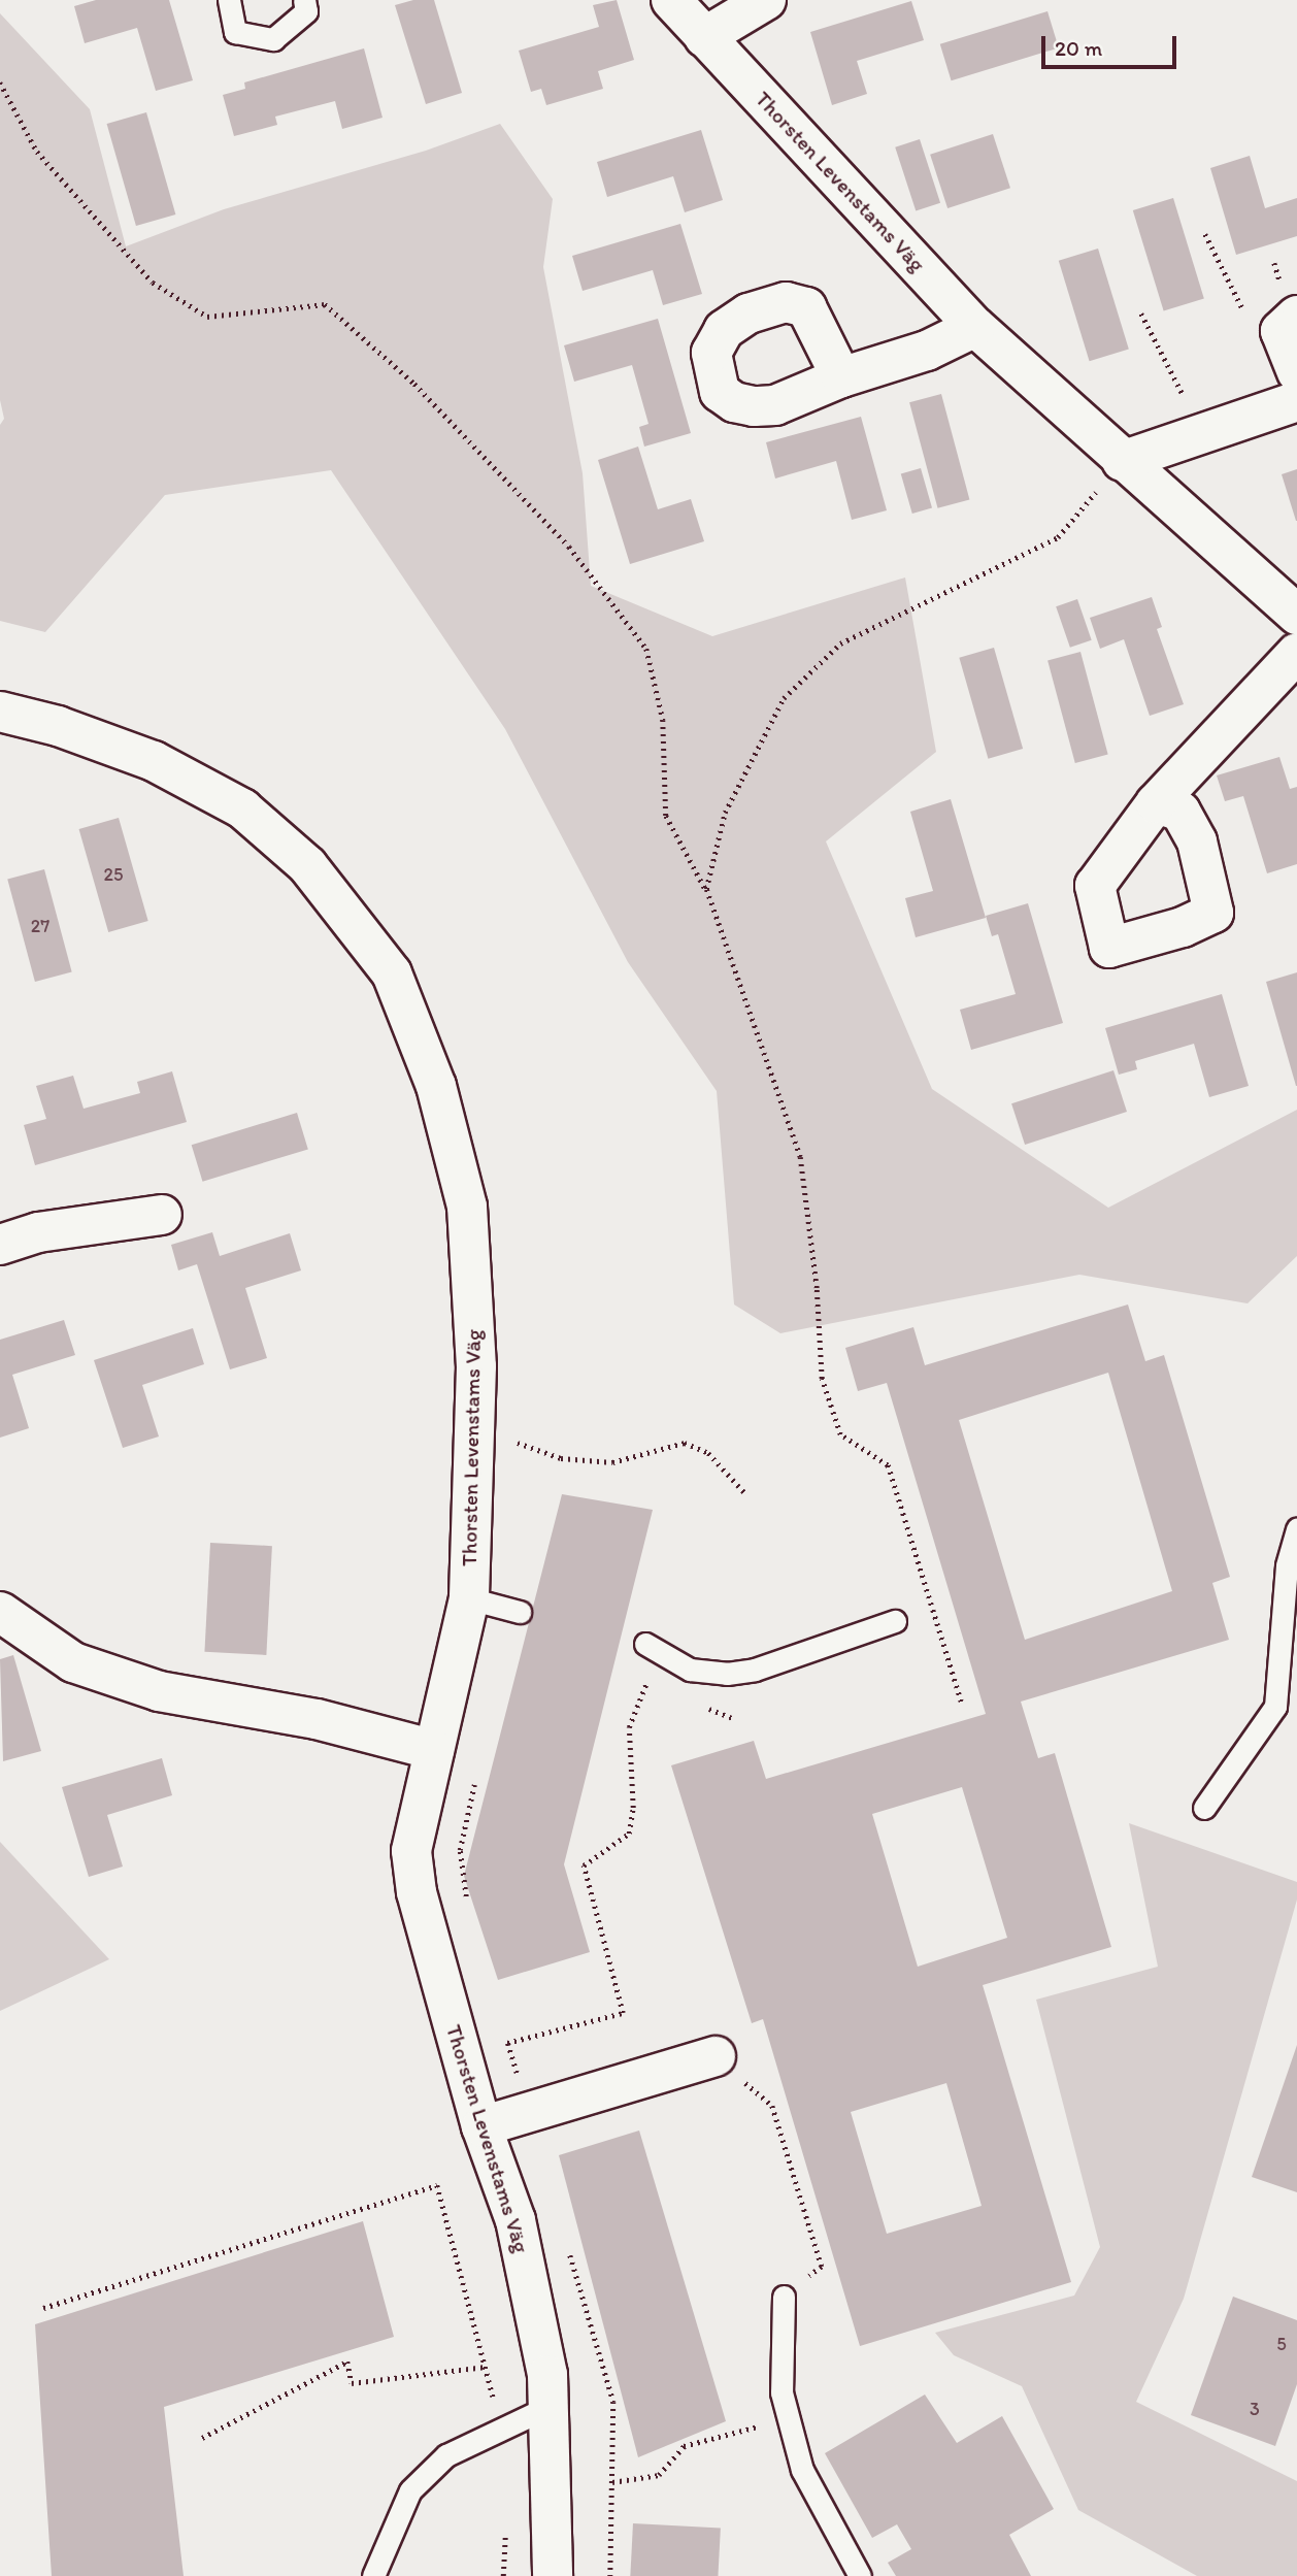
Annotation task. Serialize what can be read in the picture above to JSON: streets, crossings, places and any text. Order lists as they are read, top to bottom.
{
  "streets": {
    "street": ["Thorsten Levenstams Väg"]
  },
  "house_numbers": [
    "25",
    "27",
    "5",
    "3"
  ],
  "scale_bar": "20 m"
}
